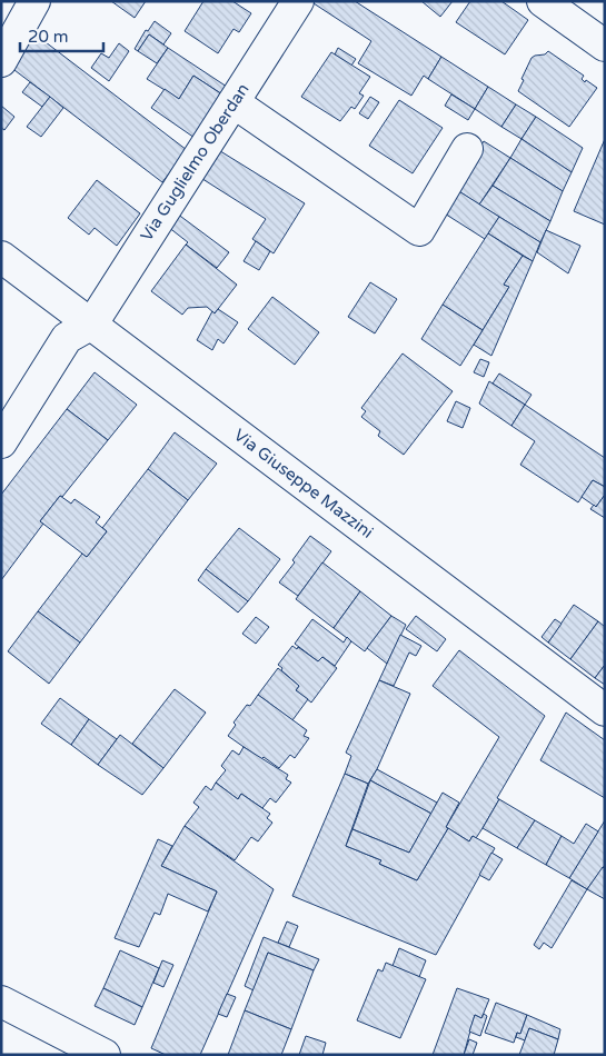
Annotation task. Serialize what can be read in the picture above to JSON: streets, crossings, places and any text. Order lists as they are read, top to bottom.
{
  "streets": {
    "street": ["Via Guglielmo Oberdan", "Via Giuseppe Mazzini"]
  },
  "crossings": [
    ["Via Guglielmo Oberdan", "Via Giuseppe Mazzini"]
  ],
  "scale_bar": "20 m"
}
